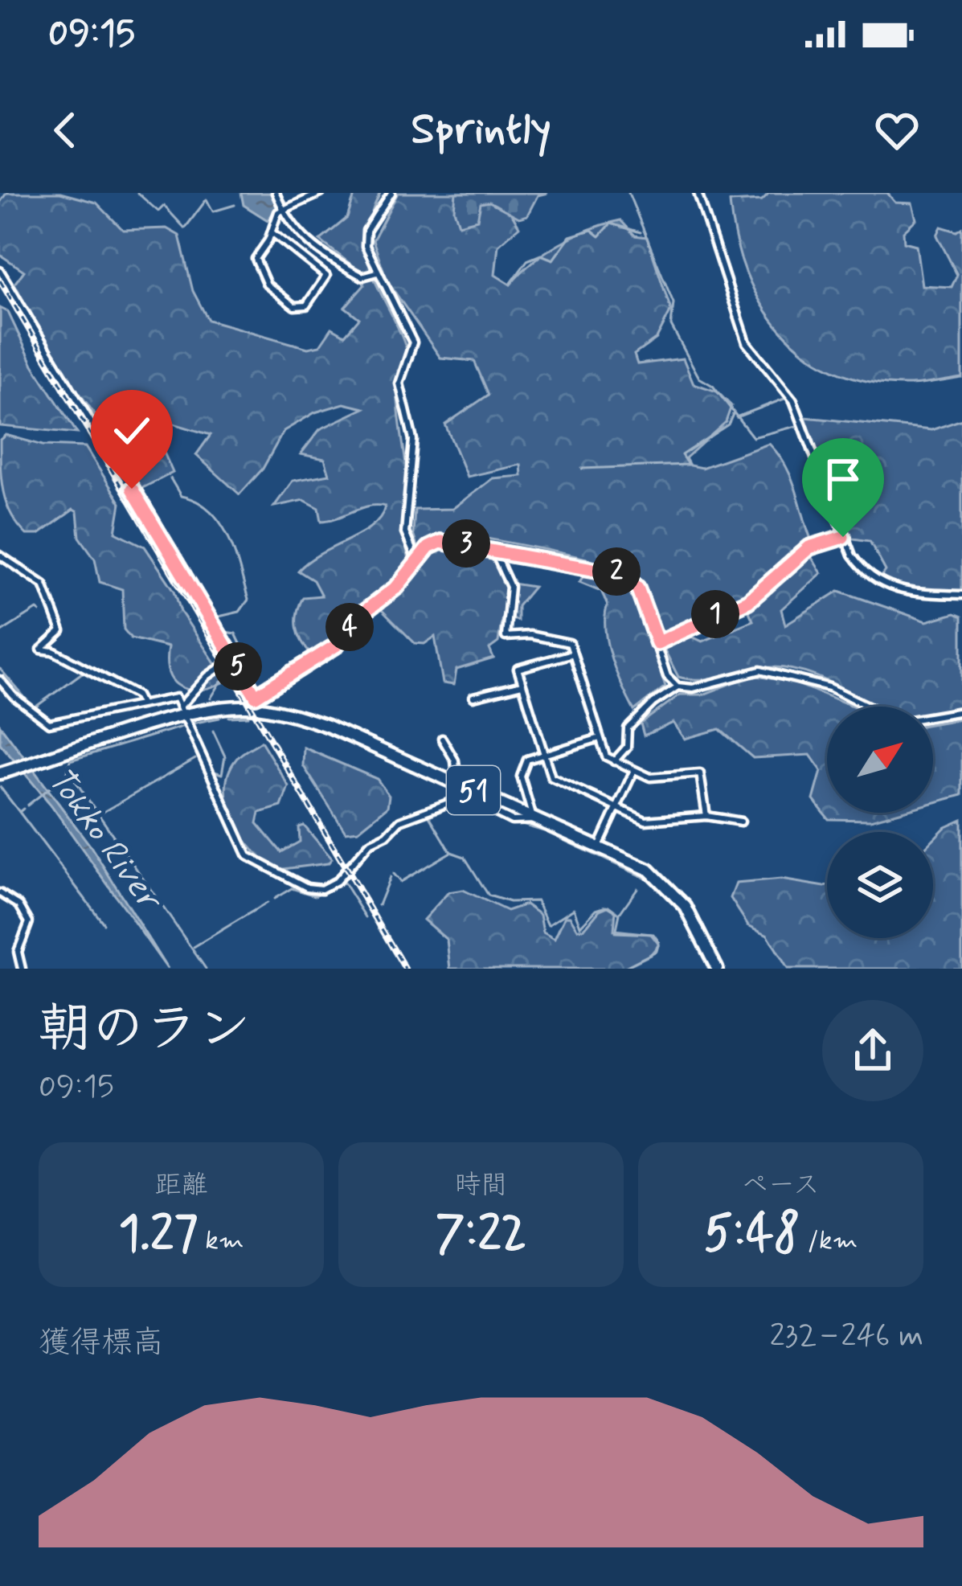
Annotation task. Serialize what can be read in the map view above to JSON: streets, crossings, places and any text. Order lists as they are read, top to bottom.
{
  "streets": {
    "highway": ["51"]
  },
  "water": ["Tokko River"],
  "north": "top right",
  "page": {
    "status": "09:15",
    "header": "Sprintly",
    "pins": [
      "3",
      "2",
      "1",
      "4",
      "5"
    ],
    "heading": ["朝のラン", "09:15"],
    "stats": [
      ["距離", "1.27 km"],
      ["時間", "7:22"],
      ["ペース", "5:48 /km"]
    ],
    "chart": ["獲得標高", "232–246 m"]
  }
}
